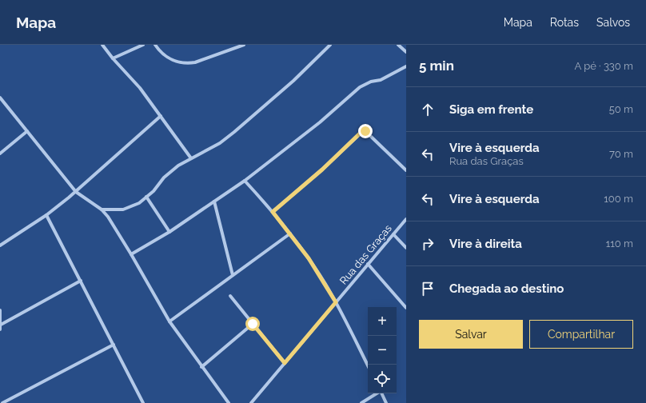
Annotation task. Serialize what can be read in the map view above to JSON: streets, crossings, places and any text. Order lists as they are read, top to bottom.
{
  "streets": {
    "street": ["Rua das Graças"]
  },
  "page": {
    "header": "Mapa",
    "nav": ["Mapa", "Rotas", "Salvos"],
    "heading": ["5 min", "A pé · 330 m"],
    "list": [
      ["Siga em frente", "50 m"],
      ["Vire à esquerda", "Rua das Graças", "70 m"],
      ["Vire à esquerda", "100 m"],
      ["Vire à direita", "110 m"],
      "Chegada ao destino"
    ],
    "map_buttons": ["+", "−"],
    "buttons": ["Salvar", "Compartilhar"]
  }
}
